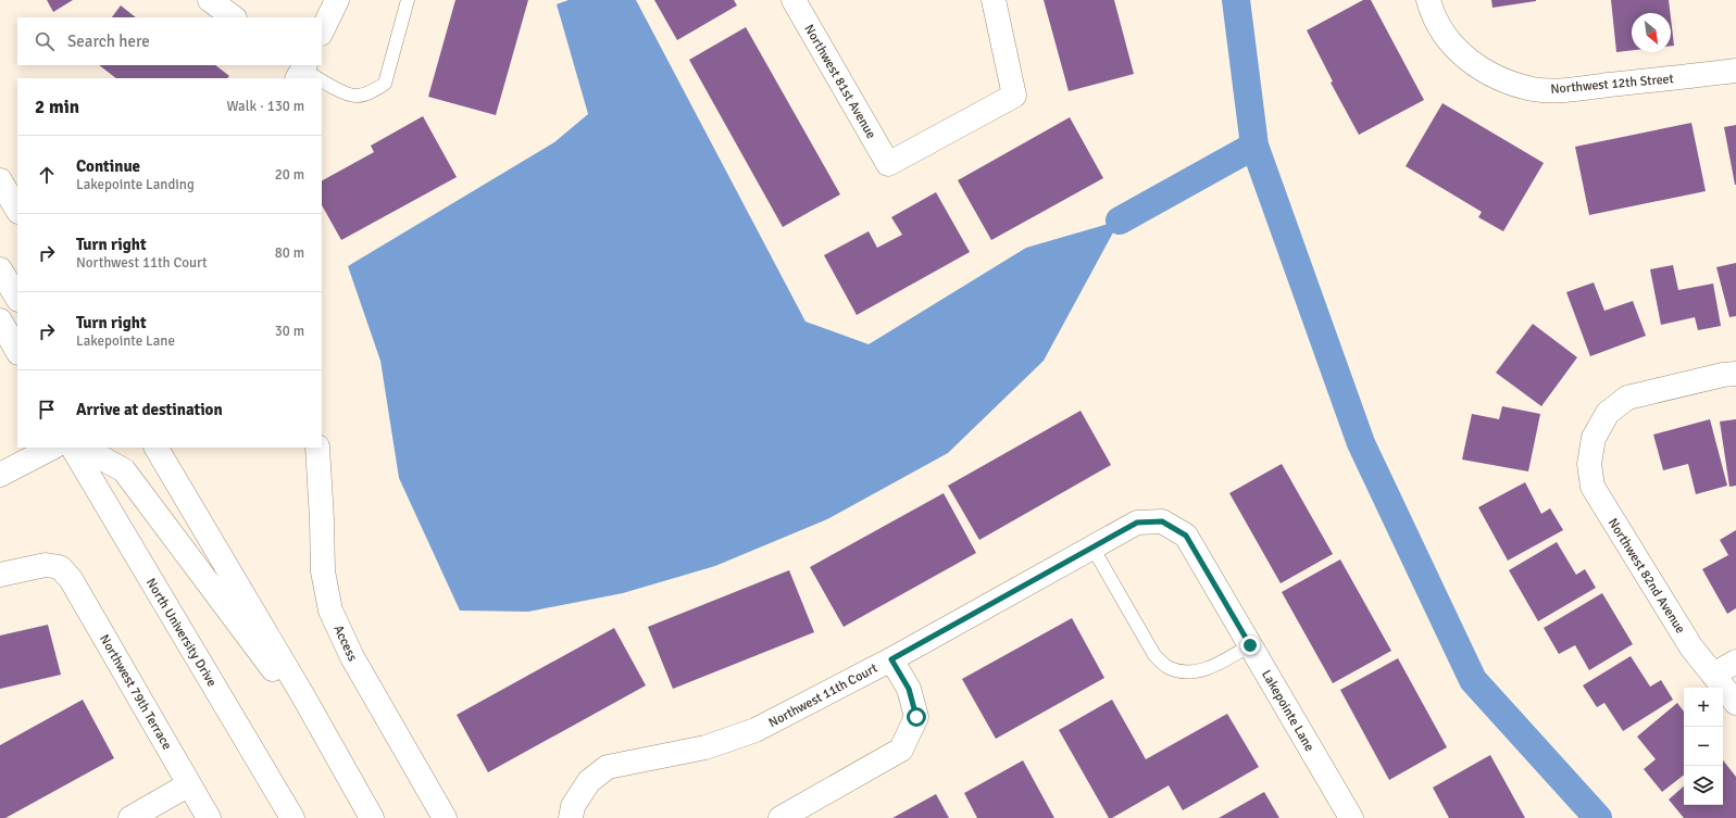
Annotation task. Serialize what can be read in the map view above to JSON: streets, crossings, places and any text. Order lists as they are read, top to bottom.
{
  "streets": {
    "street": [
      "Northwest 81st Avenue",
      "Northwest 12th Street",
      "Northwest 82nd Avenue",
      "North University Drive",
      "Access",
      "Northwest 79th Terrace",
      "Northwest 11th Court",
      "Lakepointe Lane"
    ]
  },
  "crossings": [
    ["Northwest 11th Court", "Lakepointe Lane"]
  ],
  "north": "bottom right",
  "page": {
    "search": "Search here",
    "heading": ["2 min", "Walk · 130 m"],
    "list": [
      ["Continue", "Lakepointe Landing", "20 m"],
      ["Turn right", "Northwest 11th Court", "80 m"],
      ["Turn right", "Lakepointe Lane", "30 m"],
      "Arrive at destination"
    ],
    "map_buttons": ["+", "−"]
  }
}
